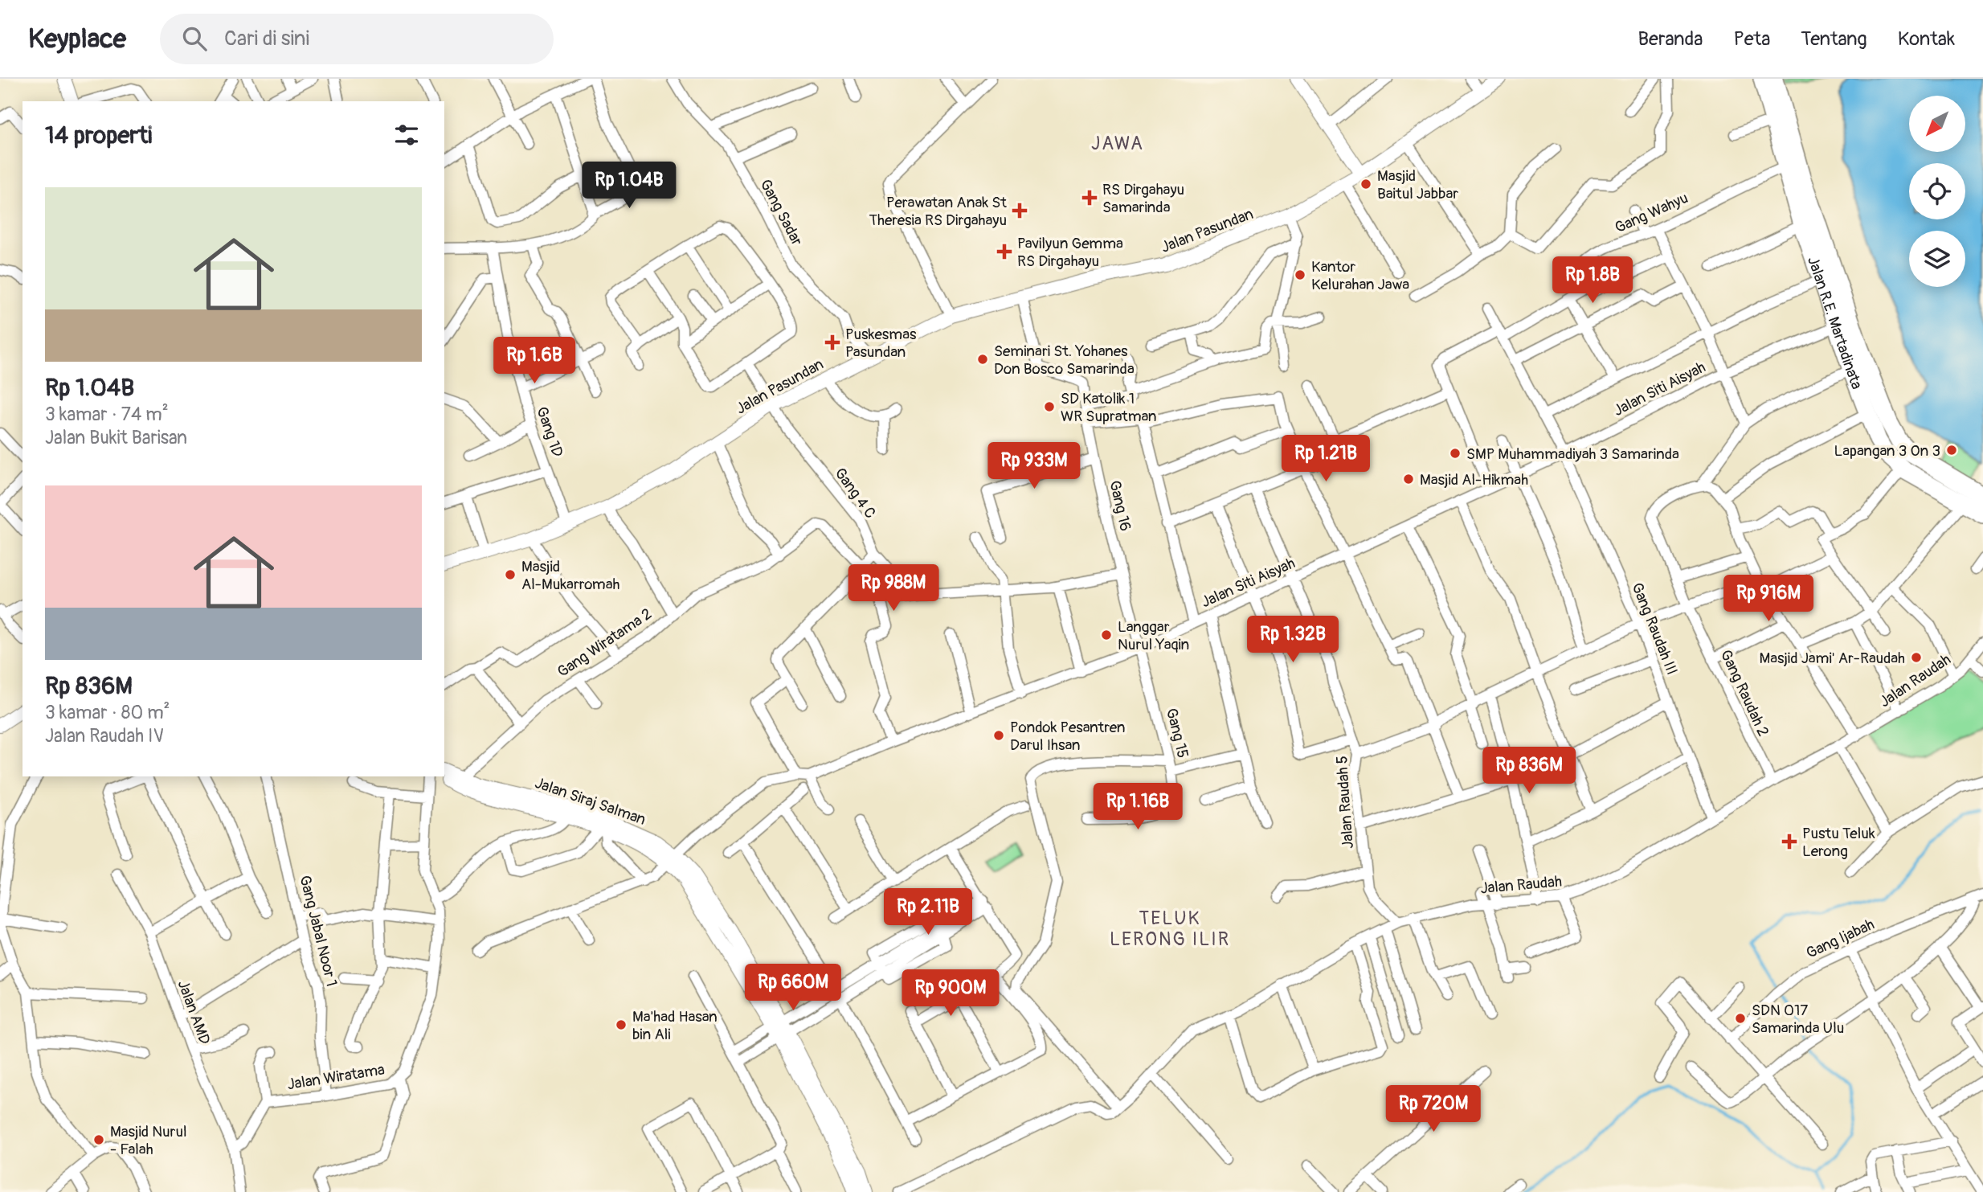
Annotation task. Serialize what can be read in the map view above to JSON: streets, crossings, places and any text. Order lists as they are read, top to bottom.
{
  "streets": {
    "highway": ["Jalan R.E. Martadinata"],
    "street": [
      "Gang Sadar",
      "Gang Wahyu",
      "Jalan Pasundan",
      "Jalan Siti Aisyah",
      "Gang 1D",
      "Gang 4 C",
      "Gang 16",
      "Gang Raudah III",
      "Gang Wiratama 2",
      "Jalan Raudah",
      "Gang Raudah 2",
      "Gang 15",
      "Jalan Siraj Salman",
      "Jalan Raudah 5",
      "Gang Jabal Noor 1",
      "Gang Ijabah",
      "Jalan AMD",
      "Jalan Wiratama"
    ]
  },
  "crossings": [
    ["Gang Sadar", "Jalan Pasundan"],
    ["Gang Wahyu", "Jalan R.E. Martadinata"],
    ["Gang Wahyu", "Gang Raudah III"],
    ["Jalan Pasundan", "Gang 1D"],
    ["Jalan Pasundan", "Gang 4 C"],
    ["Jalan Pasundan", "Gang 16"],
    ["Jalan R.E. Martadinata", "Jalan Siti Aisyah"],
    ["Jalan Siti Aisyah", "Gang 16"],
    ["Jalan Siti Aisyah", "Gang Raudah III"],
    ["Jalan Siti Aisyah", "Gang 15"],
    ["Jalan Siti Aisyah", "Jalan Raudah 5"],
    ["Gang 16", "Gang 15"],
    ["Gang Raudah III", "Jalan Raudah"],
    ["Gang Wiratama 2", "Jalan Siraj Salman"],
    ["Jalan Raudah", "Gang Raudah 2"],
    ["Jalan Raudah", "Jalan Raudah 5"],
    ["Gang Jabal Noor 1", "Jalan Wiratama"]
  ],
  "districts": ["JAWA", "TELUK LERONG ILIR"],
  "places": {
    "other": [
      "Masjid Baitul Jabbar",
      "Kantor Kelurahan Jawa",
      "Seminari St. Yohanes Don Bosco Samarinda",
      "SD Katolik 1 WR Supratman",
      "Lapangan 3 On 3",
      "SMP Muhammadiyah 3 Samarinda",
      "Masjid Al-Hikmah",
      "Masjid Al-Mukarromah",
      "Langgar Nurul Yaqin",
      "Masjid Jami' Ar-Raudah",
      "Pondok Pesantren Darul Ihsan",
      "SDN 017 Samarinda Ulu",
      "Ma'had Hasan bin Ali",
      "Masjid Nurul - Falah"
    ],
    "health": [
      "RS Dirgahayu Samarinda",
      "Perawatan Anak St Theresia RS Dirgahayu",
      "Pavilyun Gemma RS Dirgahayu",
      "Puskesmas Pasundan",
      "Pustu Teluk Lerong"
    ]
  },
  "north": "bottom left",
  "page": {
    "header": "Keyplace",
    "search": "Cari di sini",
    "nav": [
      "Beranda",
      "Peta",
      "Tentang",
      "Kontak"
    ],
    "heading": "14 properti",
    "price": [
      "Rp 1.04B",
      "Rp 1.8B",
      "Rp 1.6B",
      "Rp 1.21B",
      "Rp 933M",
      "Rp 988M",
      "Rp 916M",
      "Rp 1.32B",
      "Rp 836M",
      "Rp 1.16B",
      "Rp 2.11B",
      "Rp 660M",
      "Rp 900M",
      "Rp 720M"
    ],
    "list": [
      {
        "name": "Rp 1.04B",
        "note": "3 kamar · 74 m² · Jalan Bukit Barisan"
      },
      {
        "name": "Rp 836M",
        "note": "3 kamar · 80 m² · Jalan Raudah IV"
      }
    ]
  }
}
